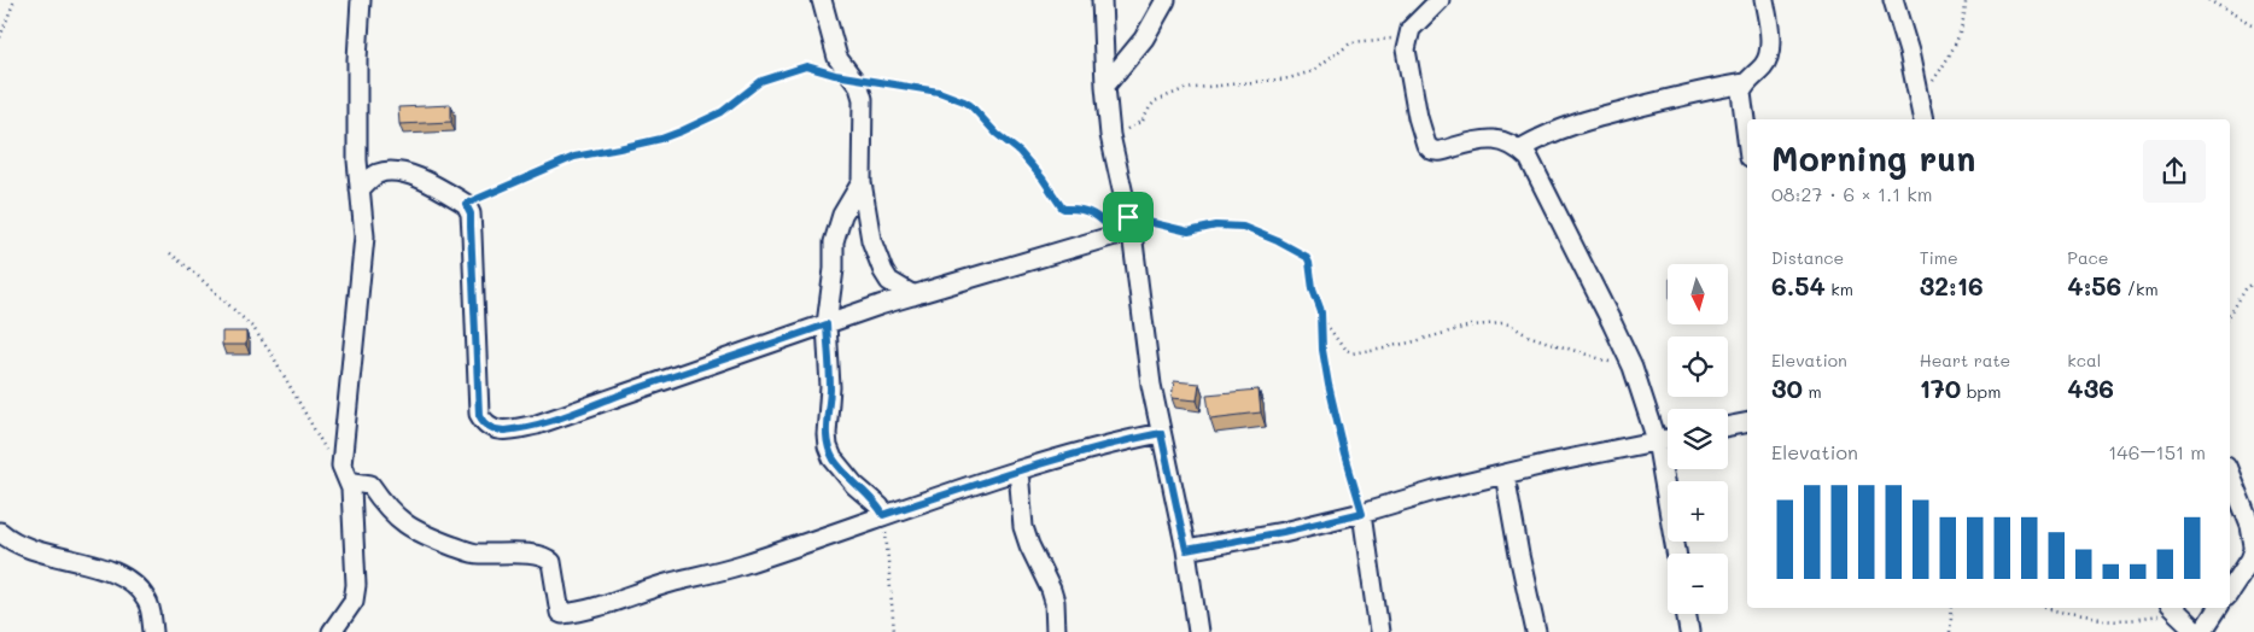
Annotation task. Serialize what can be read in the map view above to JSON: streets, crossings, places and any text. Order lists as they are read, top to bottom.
{
  "north": "bottom",
  "page": {
    "heading": ["Morning run", "08:27 · 6 × 1.1 km"],
    "stats": [
      ["Distance", "6.54 km"],
      ["Time", "32:16"],
      ["Pace", "4:56 /km"],
      ["Elevation", "30 m"],
      ["Heart rate", "170 bpm"],
      ["kcal", "436"]
    ],
    "map_buttons": ["+", "−"],
    "chart": ["Elevation", "146–151 m"]
  }
}
